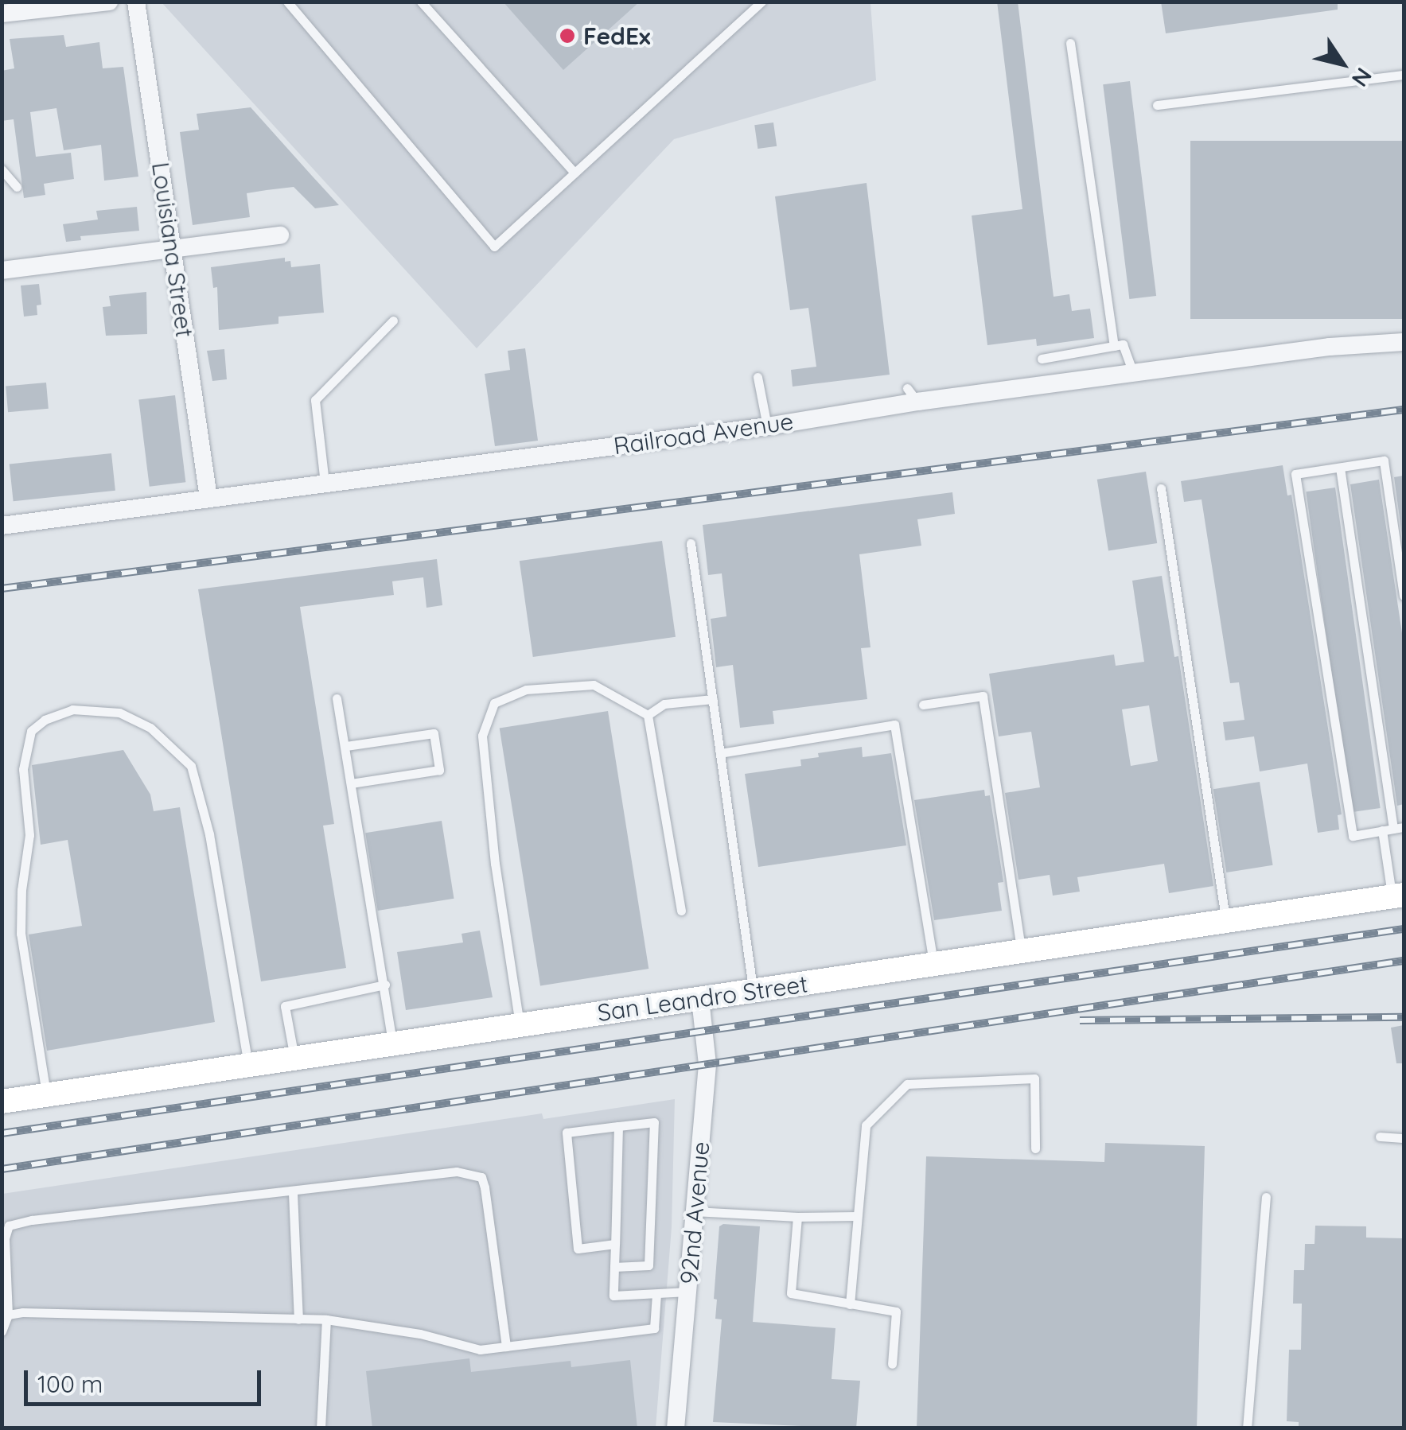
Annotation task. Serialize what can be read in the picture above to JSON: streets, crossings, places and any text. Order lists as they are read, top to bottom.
{
  "streets": {
    "main road": ["San Leandro Street"],
    "street": ["Louisiana Street", "Railroad Avenue", "92nd Avenue"]
  },
  "crossings": [
    ["Louisiana Street", "Railroad Avenue"],
    ["San Leandro Street", "92nd Avenue"]
  ],
  "places": ["FedEx"],
  "scale_bar": "100 m",
  "north": "bottom right"
}
